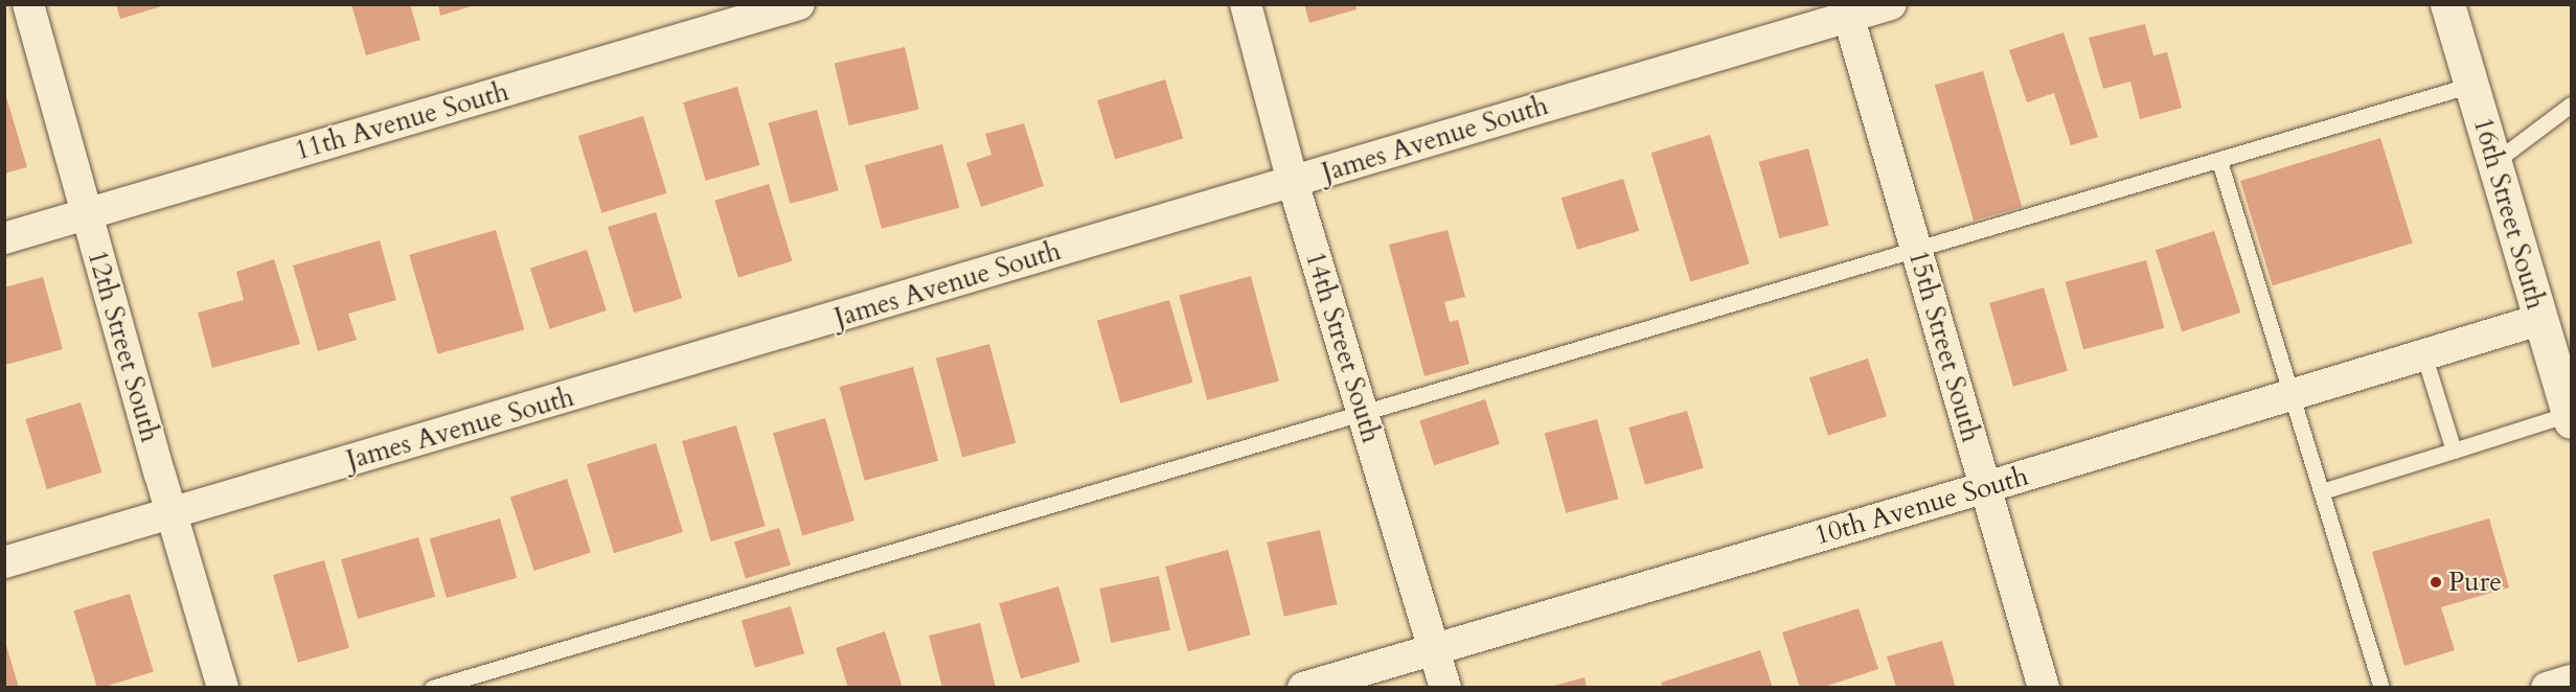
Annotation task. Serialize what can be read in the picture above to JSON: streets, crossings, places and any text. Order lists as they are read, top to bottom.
{
  "streets": {
    "street": [
      "11th Avenue South",
      "James Avenue South",
      "16th Street South",
      "12th Street South",
      "15th Street South",
      "14th Street South",
      "10th Avenue South"
    ]
  },
  "crossings": [
    ["11th Avenue South", "12th Street South"],
    ["James Avenue South", "12th Street South"],
    ["James Avenue South", "15th Street South"],
    ["James Avenue South", "14th Street South"],
    ["16th Street South", "10th Avenue South"],
    ["15th Street South", "10th Avenue South"],
    ["14th Street South", "10th Avenue South"]
  ],
  "places": ["Pure"]
}
